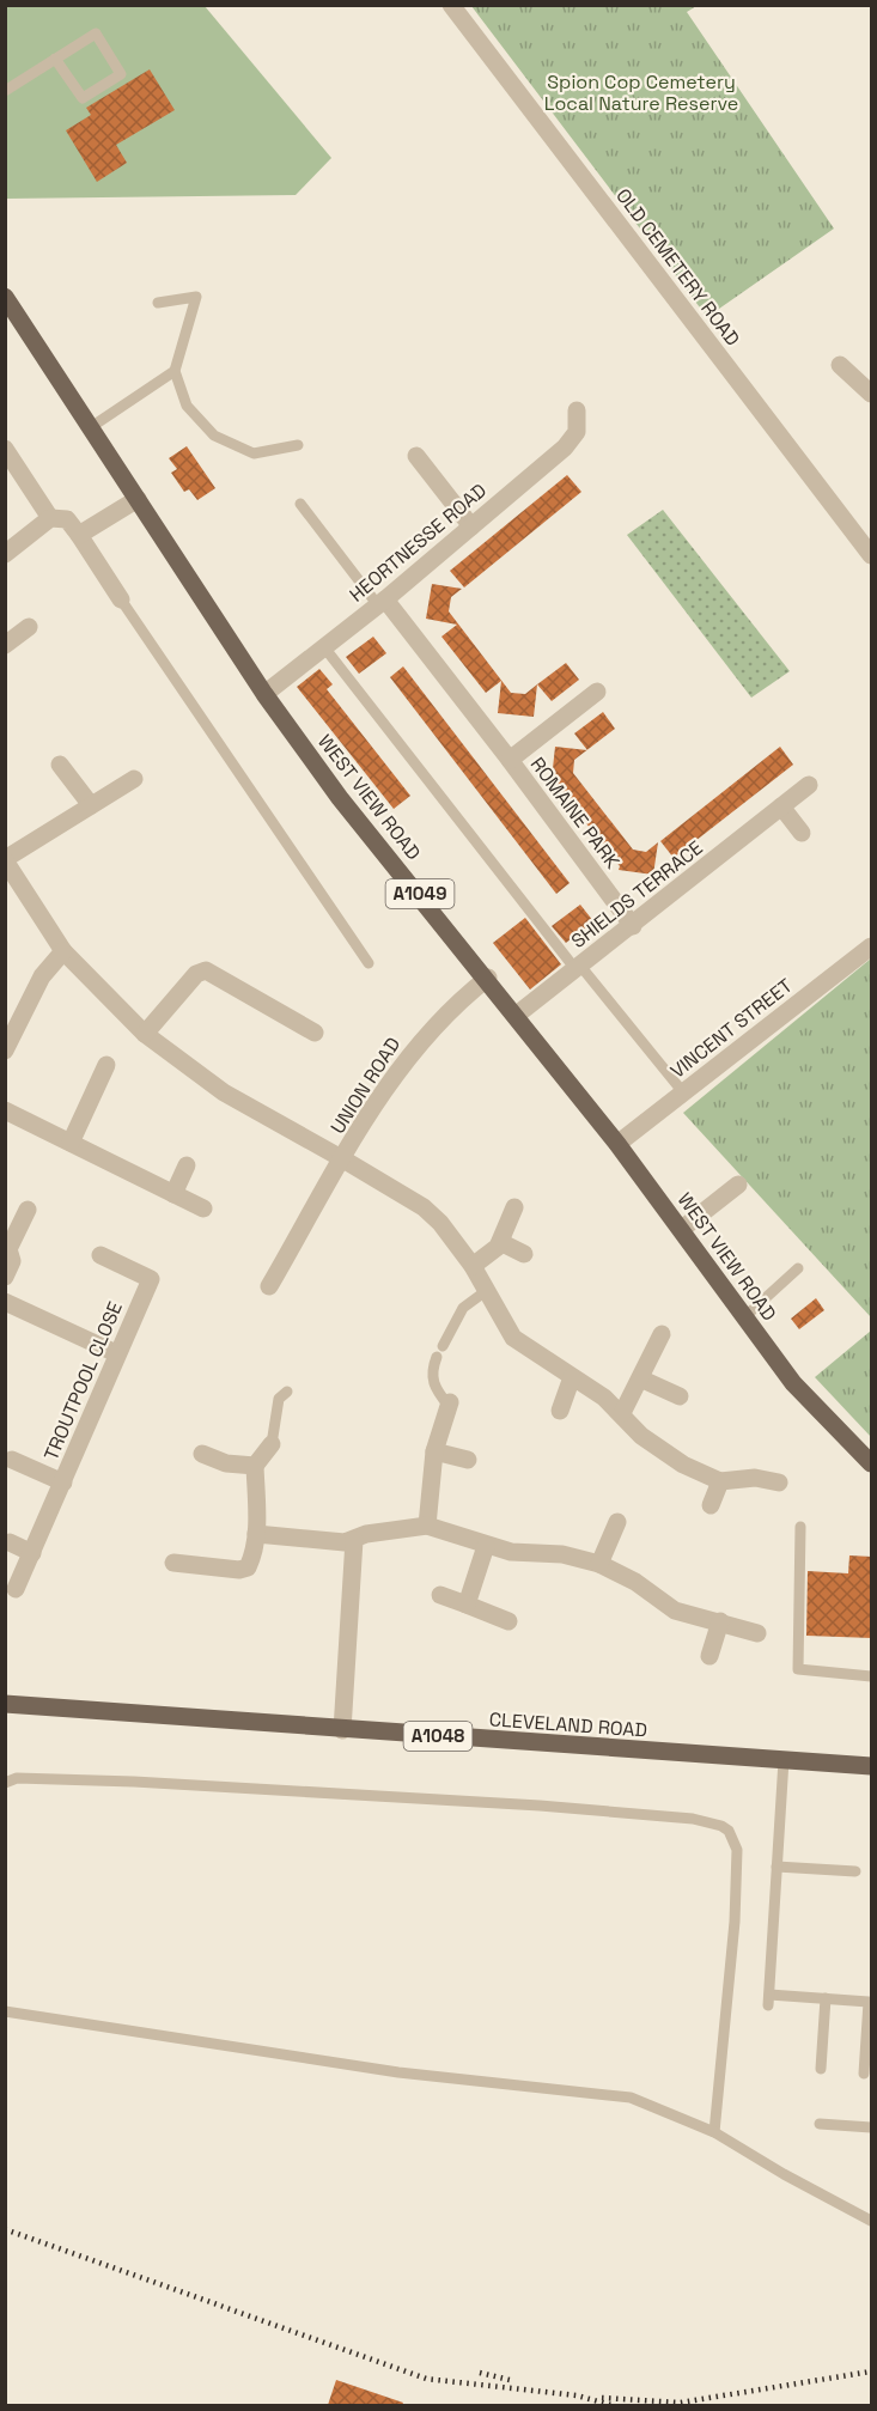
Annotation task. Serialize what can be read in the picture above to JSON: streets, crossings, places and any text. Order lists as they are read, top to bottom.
{
  "streets": {
    "main road": [
      "WEST VIEW ROAD",
      "A1049",
      "CLEVELAND ROAD",
      "A1048"
    ],
    "street": [
      "OLD CEMETERY ROAD",
      "HEORTNESSE ROAD",
      "ROMAINE PARK",
      "SHIELDS TERRACE",
      "VINCENT STREET",
      "UNION ROAD",
      "TROUTPOOL CLOSE"
    ]
  },
  "crossings": [
    ["HEORTNESSE ROAD", "WEST VIEW ROAD"],
    ["HEORTNESSE ROAD", "ROMAINE PARK"],
    ["WEST VIEW ROAD", "SHIELDS TERRACE"],
    ["WEST VIEW ROAD", "VINCENT STREET"],
    ["WEST VIEW ROAD", "UNION ROAD"],
    ["ROMAINE PARK", "SHIELDS TERRACE"]
  ],
  "parks": ["Spion Cop Cemetery Local Nature Reserve"]
}
